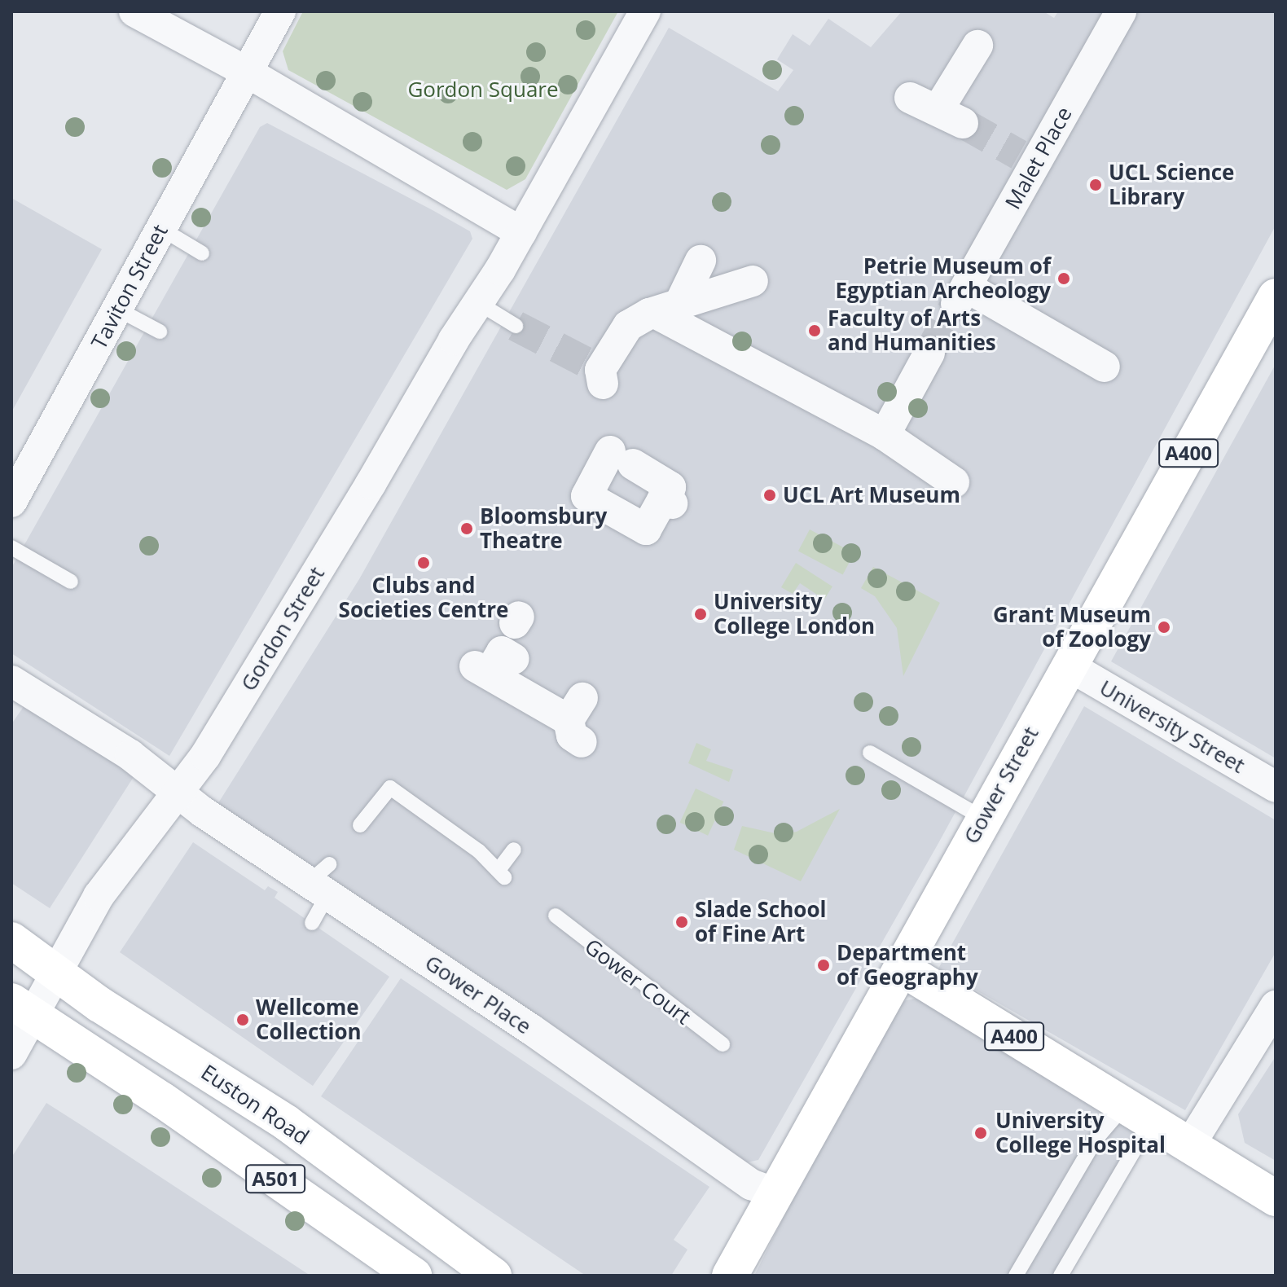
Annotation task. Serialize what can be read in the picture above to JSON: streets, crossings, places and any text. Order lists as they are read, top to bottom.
{
  "streets": {
    "main road": [
      "A400",
      "Gower Street",
      "Euston Road",
      "A501"
    ],
    "street": [
      "Malet Place",
      "Taviton Street",
      "Gordon Street",
      "University Street",
      "Gower Place"
    ],
    "lane": ["Gower Court"]
  },
  "crossings": [
    ["A400", "Gower Street"],
    ["Gordon Street", "Gower Place"],
    ["Gordon Street", "Euston Road"],
    ["Gordon Street", "A501"],
    ["University Street", "Gower Street"],
    ["Gower Street", "Gower Place"]
  ],
  "parks": ["Gordon Square"],
  "places": [
    "UCL Science Library",
    "Petrie Museum of Egyptian Archeology",
    "Faculty of Arts and Humanities",
    "UCL Art Museum",
    "Bloomsbury Theatre",
    "Clubs and Societies Centre",
    "University College London",
    "Grant Museum of Zoology",
    "Slade School of Fine Art",
    "Department of Geography",
    "Wellcome Collection",
    "University College Hospital"
  ]
}
